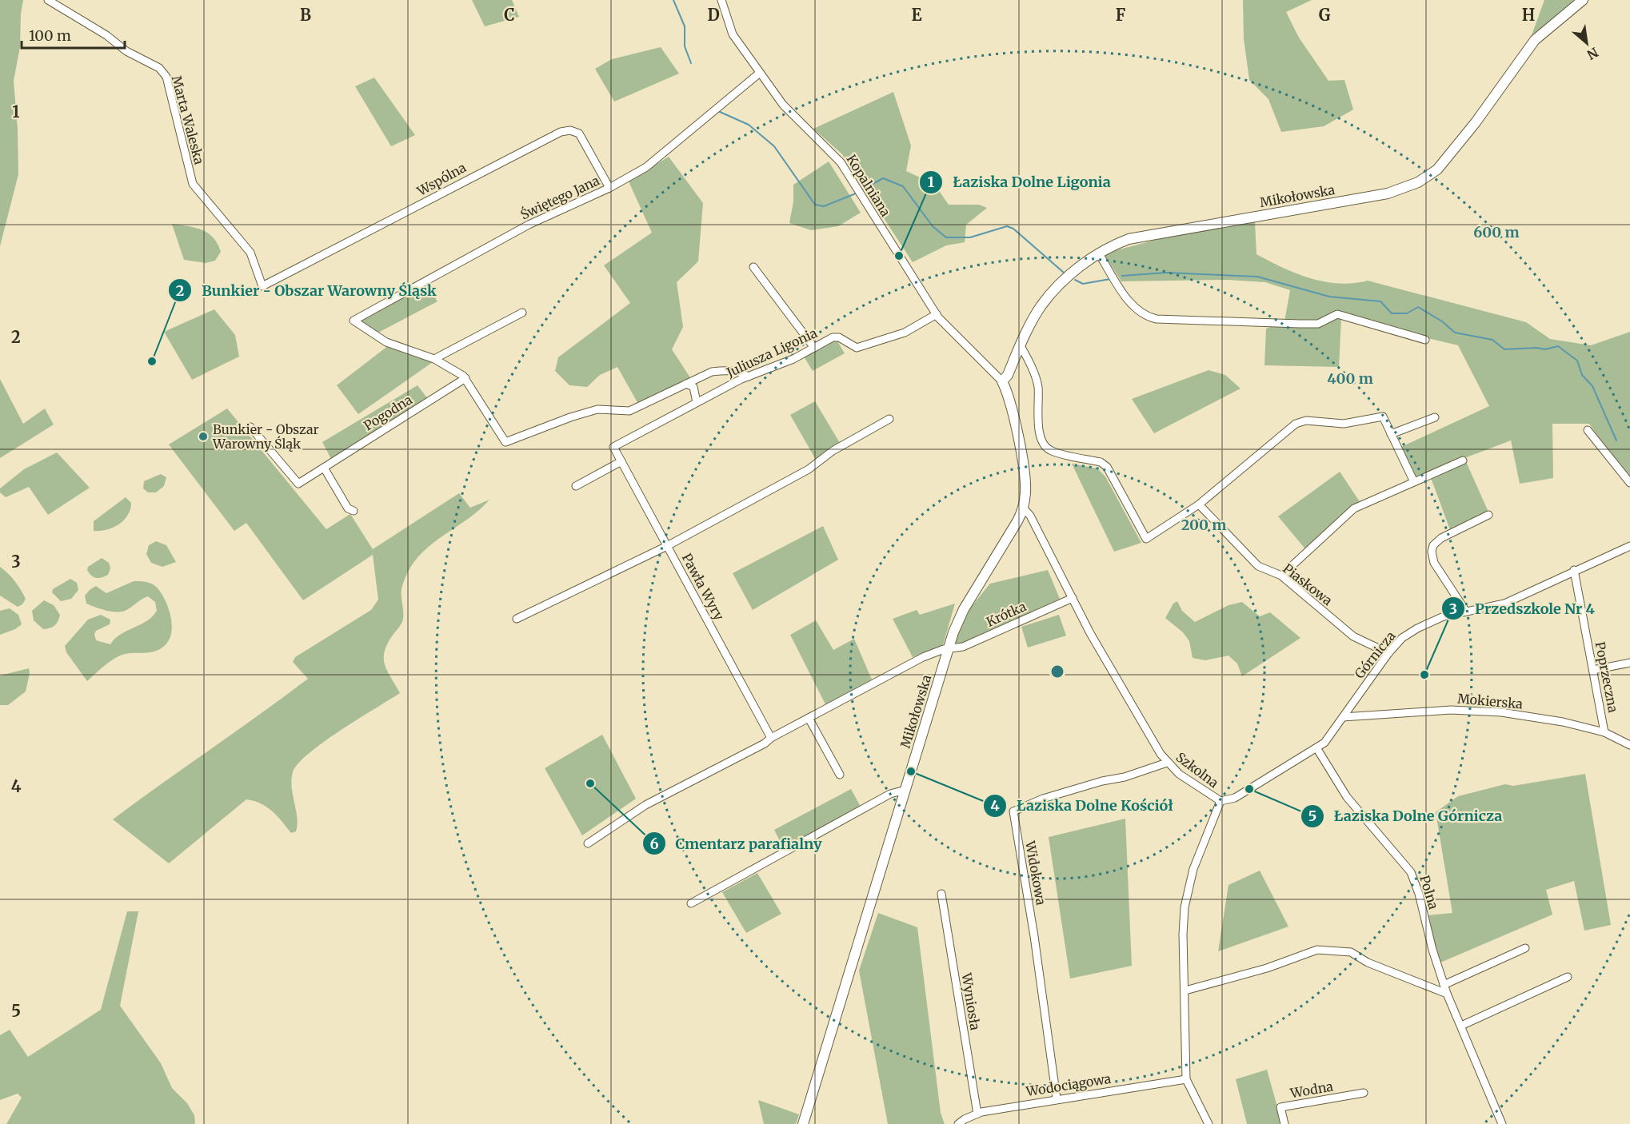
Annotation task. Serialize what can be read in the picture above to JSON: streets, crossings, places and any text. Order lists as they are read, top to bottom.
{
  "streets": {
    "street": [
      "Marta Waleska",
      "Wspólna",
      "Kopalniana",
      "Mikołowska",
      "Świętego Jana",
      "Juliusza Ligonia",
      "Pogodna",
      "Piaskowa",
      "Pawła Wyry",
      "Krótka",
      "Górnicza",
      "Poprzeczna",
      "Mokierska",
      "Szkolna",
      "Widokowa",
      "Polna",
      "Wyniosła",
      "Wodociągowa",
      "Wodna"
    ]
  },
  "crossings": [
    ["Marta Waleska", "Wspólna"],
    ["Wspólna", "Świętego Jana"],
    ["Kopalniana", "Mikołowska"],
    ["Kopalniana", "Świętego Jana"],
    ["Kopalniana", "Juliusza Ligonia"],
    ["Mikołowska", "Krótka"],
    ["Mikołowska", "Szkolna"],
    ["Juliusza Ligonia", "Pawła Wyry"],
    ["Piaskowa", "Górnicza"],
    ["Pawła Wyry", "Krótka"],
    ["Krótka", "Szkolna"],
    ["Górnicza", "Poprzeczna"],
    ["Górnicza", "Mokierska"],
    ["Górnicza", "Szkolna"],
    ["Górnicza", "Polna"],
    ["Poprzeczna", "Mokierska"],
    ["Szkolna", "Widokowa"],
    ["Szkolna", "Wodociągowa"],
    ["Widokowa", "Wodociągowa"],
    ["Wyniosła", "Wodociągowa"]
  ],
  "places": [
    "Łaziska Dolne Ligonia",
    "Bunkier - Obszar Warowny Śląsk",
    "Bunkier - Obszar Warowny Śląk",
    "Przedszkole Nr 4",
    "Łaziska Dolne Kościół",
    "Cmentarz parafialny",
    "Łaziska Dolne Górnicza"
  ],
  "scale_bar": "100 m",
  "north": "bottom right",
  "grid": {
    "columns": [
      "B",
      "C",
      "D",
      "E",
      "F",
      "G",
      "H"
    ],
    "rows": [
      "1",
      "2",
      "3",
      "4",
      "5"
    ]
  },
  "rings": ["600 m", "400 m", "200 m"]
}
